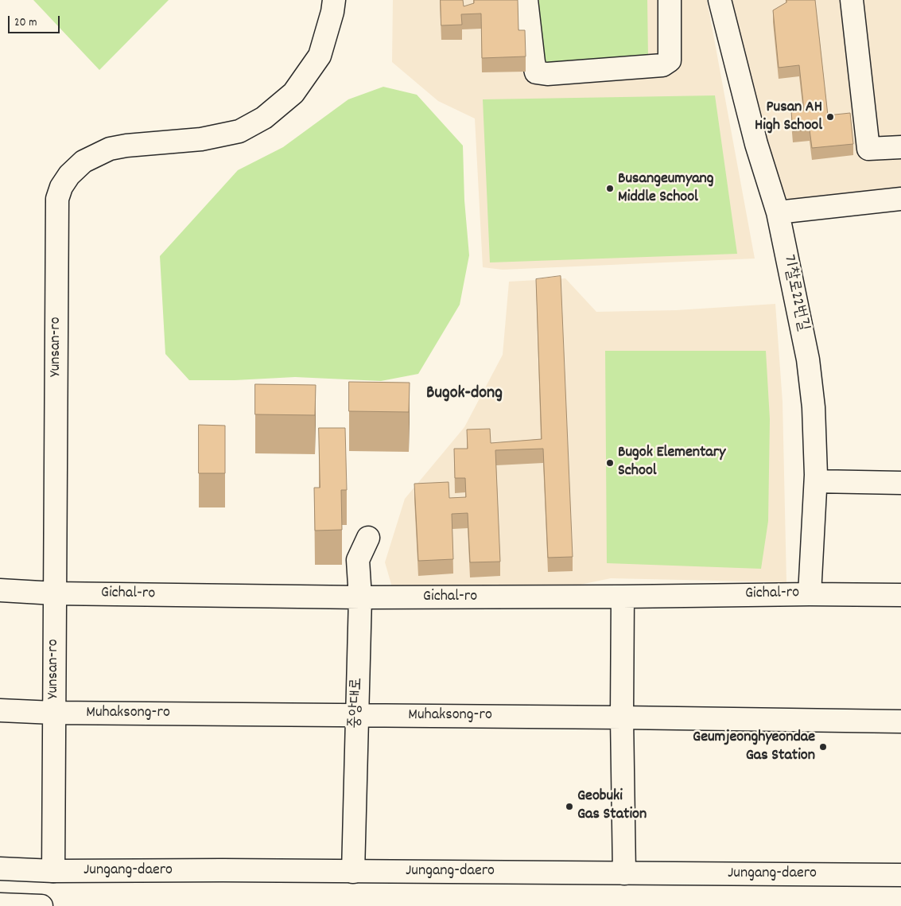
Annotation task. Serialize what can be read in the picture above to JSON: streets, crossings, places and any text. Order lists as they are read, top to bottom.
{
  "streets": {
    "street": [
      "기찰로22번길",
      "Yunsan-ro",
      "Gichal-ro",
      "중앙대로",
      "Muhaksong-ro",
      "Jungang-daero"
    ]
  },
  "crossings": [
    ["기찰로22번길", "Gichal-ro"],
    ["Yunsan-ro", "Gichal-ro"],
    ["Yunsan-ro", "Muhaksong-ro"],
    ["Yunsan-ro", "Jungang-daero"],
    ["Gichal-ro", "중앙대로"],
    ["중앙대로", "Muhaksong-ro"],
    ["중앙대로", "Jungang-daero"]
  ],
  "districts": ["Bugok-dong"],
  "places": [
    "Pusan AH High School",
    "Busangeumyang Middle School",
    "Bugok Elementary School",
    "Geumjeonghyeondae Gas Station",
    "Geobuki Gas Station"
  ],
  "scale_bar": "20 m"
}
